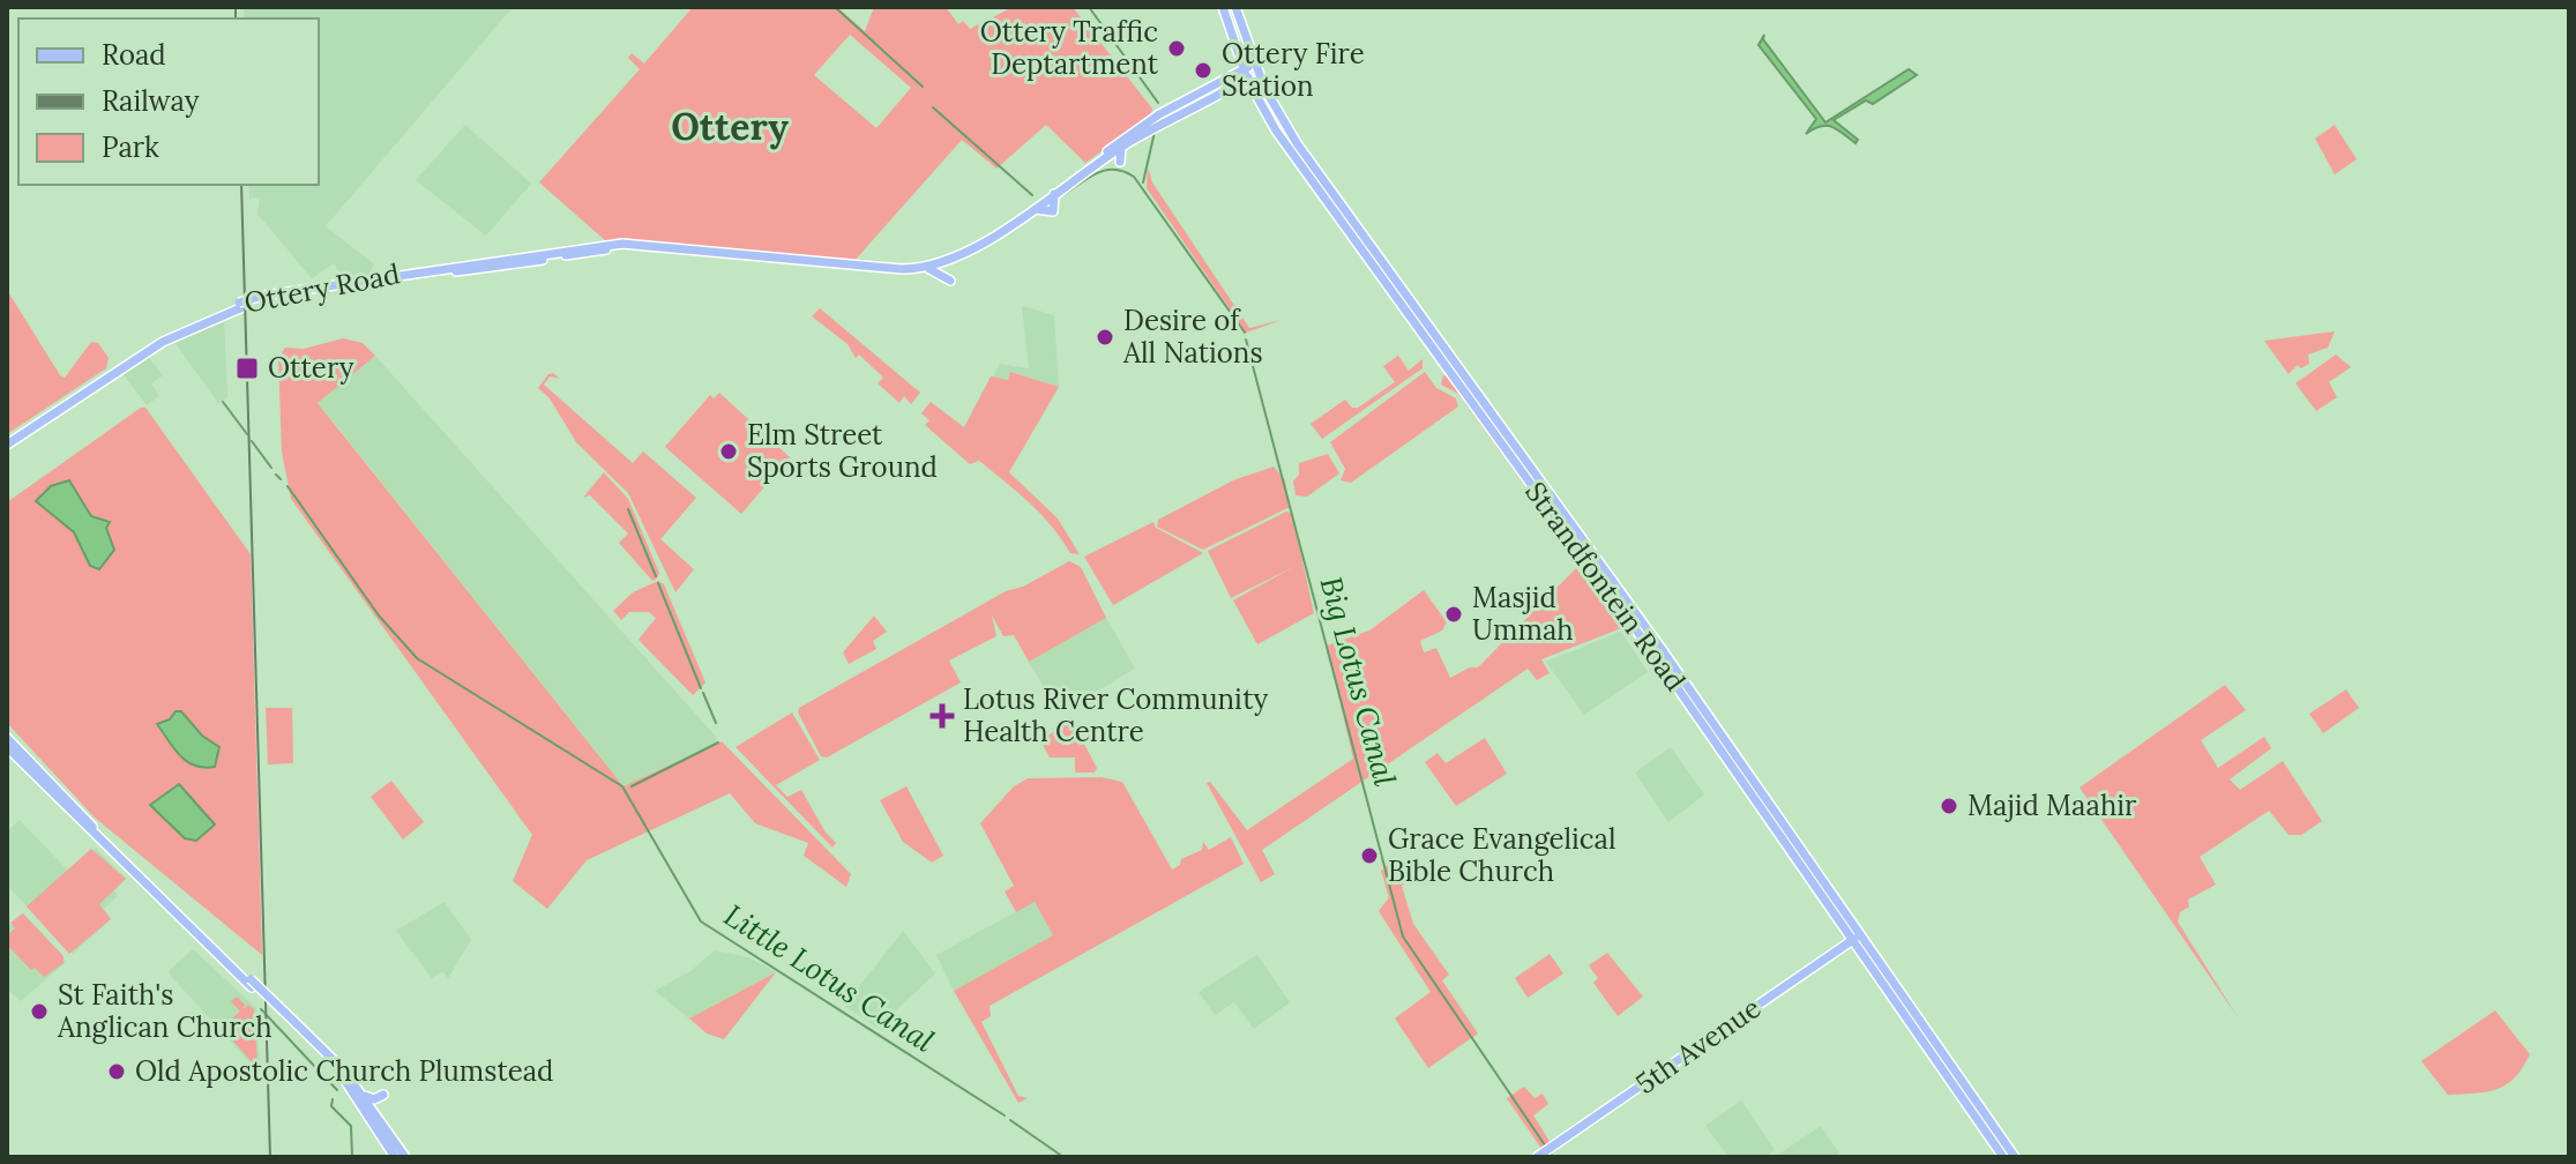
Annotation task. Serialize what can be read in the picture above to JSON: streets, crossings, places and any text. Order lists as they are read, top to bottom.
{
  "streets": {
    "main road": ["Ottery Road", "Strandfontein Road", "5th Avenue"]
  },
  "crossings": [
    ["Strandfontein Road", "5th Avenue"]
  ],
  "districts": ["Ottery"],
  "water": ["Big Lotus Canal", "Little Lotus Canal"],
  "places": {
    "other": [
      "Ottery Traffic Deptartment",
      "Ottery Fire Station",
      "Desire of All Nations",
      "Elm Street Sports Ground",
      "Masjid Ummah",
      "Majid Maahir",
      "Grace Evangelical Bible Church",
      "St Faith's Anglican Church",
      "Old Apostolic Church Plumstead"
    ],
    "transit": ["Ottery"],
    "health": ["Lotus River Community Health Centre"]
  },
  "legend": ["Road", "Railway", "Park"]
}
